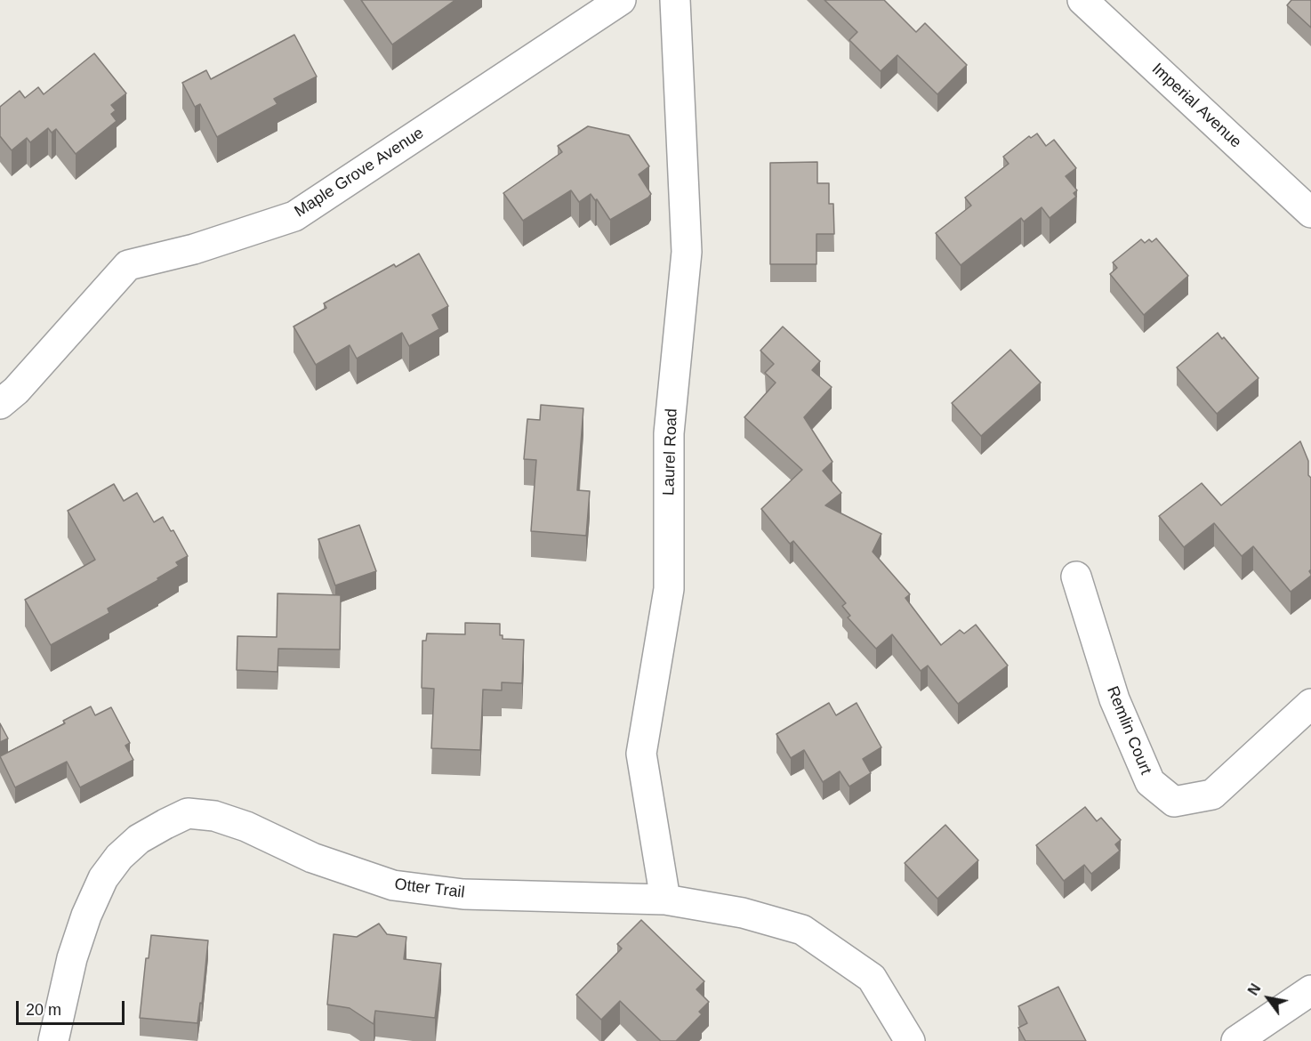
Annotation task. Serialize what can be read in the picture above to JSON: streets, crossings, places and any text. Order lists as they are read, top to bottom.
{
  "streets": {
    "street": [
      "Imperial Avenue",
      "Maple Grove Avenue",
      "Laurel Road",
      "Remlin Court",
      "Otter Trail"
    ]
  },
  "crossings": [
    ["Laurel Road", "Otter Trail"]
  ],
  "scale_bar": "20 m",
  "north": "top left"
}
